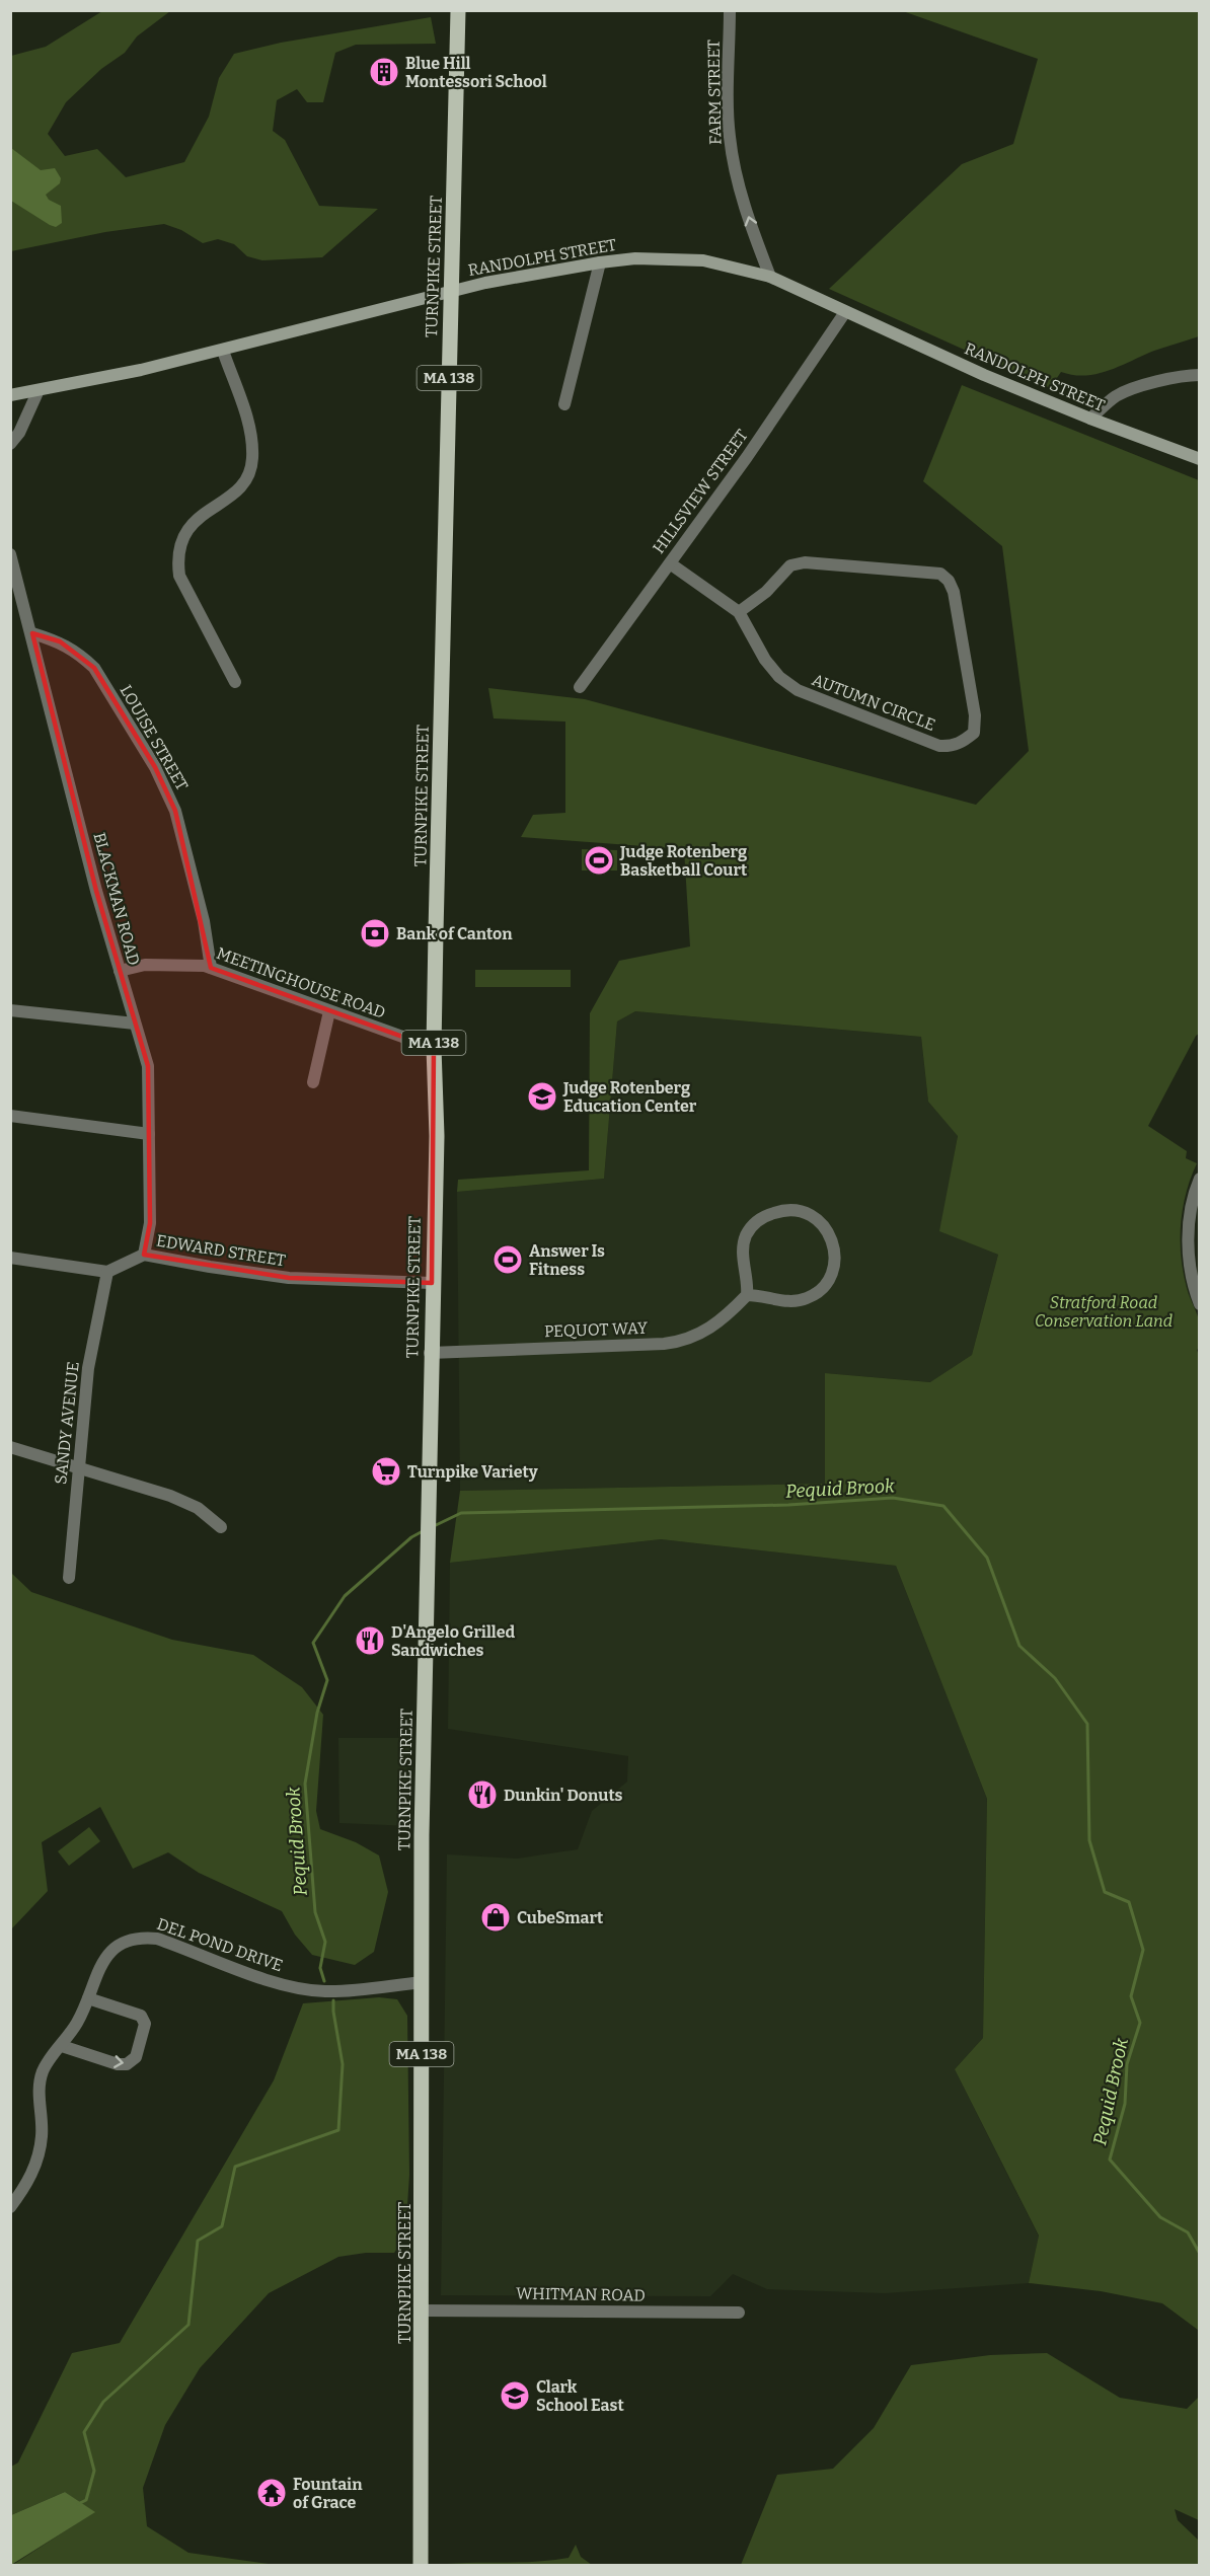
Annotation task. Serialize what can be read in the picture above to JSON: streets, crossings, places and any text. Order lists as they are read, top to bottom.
{
  "streets": {
    "main road": ["RANDOLPH STREET", "TURNPIKE STREET", "MA 138"],
    "street": [
      "FARM STREET",
      "HILLSVIEW STREET",
      "AUTUMN CIRCLE",
      "LOUISE STREET",
      "BLACKMAN ROAD",
      "MEETINGHOUSE ROAD",
      "EDWARD STREET",
      "PEQUOT WAY",
      "SANDY AVENUE",
      "DEL POND DRIVE",
      "WHITMAN ROAD"
    ]
  },
  "crossings": [
    ["FARM STREET", "RANDOLPH STREET"],
    ["RANDOLPH STREET", "TURNPIKE STREET"],
    ["RANDOLPH STREET", "HILLSVIEW STREET"],
    ["TURNPIKE STREET", "MEETINGHOUSE ROAD"],
    ["TURNPIKE STREET", "EDWARD STREET"],
    ["TURNPIKE STREET", "PEQUOT WAY"],
    ["TURNPIKE STREET", "DEL POND DRIVE"],
    ["TURNPIKE STREET", "WHITMAN ROAD"],
    ["HILLSVIEW STREET", "AUTUMN CIRCLE"],
    ["LOUISE STREET", "BLACKMAN ROAD"],
    ["LOUISE STREET", "MEETINGHOUSE ROAD"],
    ["BLACKMAN ROAD", "MEETINGHOUSE ROAD"],
    ["BLACKMAN ROAD", "EDWARD STREET"],
    ["EDWARD STREET", "SANDY AVENUE"]
  ],
  "one_way": ["FARM STREET"],
  "water": ["Pequid Brook"],
  "parks": ["Stratford Road Conservation Land"],
  "places": {
    "building": ["Blue Hill Montessori School"],
    "sports": ["Judge Rotenberg Basketball Court", "Answer Is Fitness"],
    "bank": ["Bank of Canton"],
    "school or university": ["Judge Rotenberg Education Center", "Clark School East"],
    "supermarket": ["Turnpike Variety"],
    "restaurant": ["D'Angelo Grilled Sandwiches", "Dunkin' Donuts"],
    "shop": ["CubeSmart"],
    "temple": ["Fountain of Grace"]
  }
}
